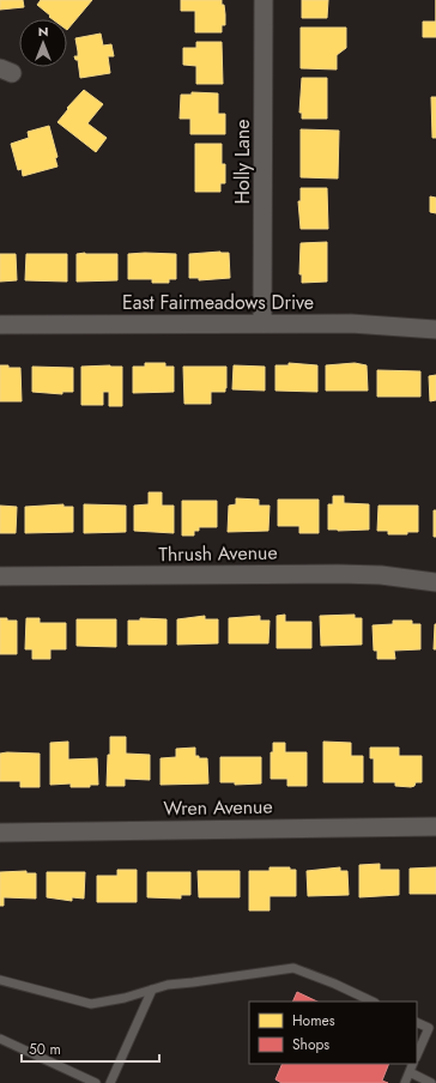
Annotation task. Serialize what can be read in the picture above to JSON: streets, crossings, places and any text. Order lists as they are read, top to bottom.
{
  "streets": {
    "street": [
      "Holly Lane",
      "East Fairmeadows Drive",
      "Thrush Avenue",
      "Wren Avenue"
    ]
  },
  "crossings": [
    ["Holly Lane", "East Fairmeadows Drive"]
  ],
  "legend": ["Homes", "Shops"],
  "scale_bar": "50 m",
  "north": "top"
}
